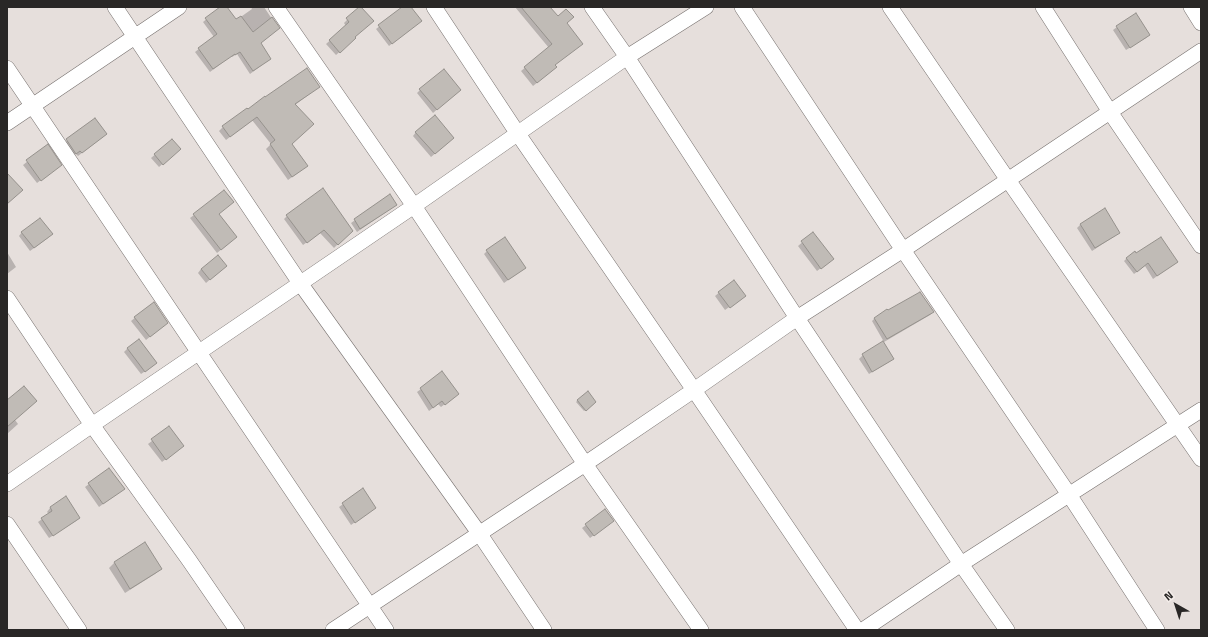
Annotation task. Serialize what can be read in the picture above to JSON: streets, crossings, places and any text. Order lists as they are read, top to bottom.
{
  "north": "top left"
}
